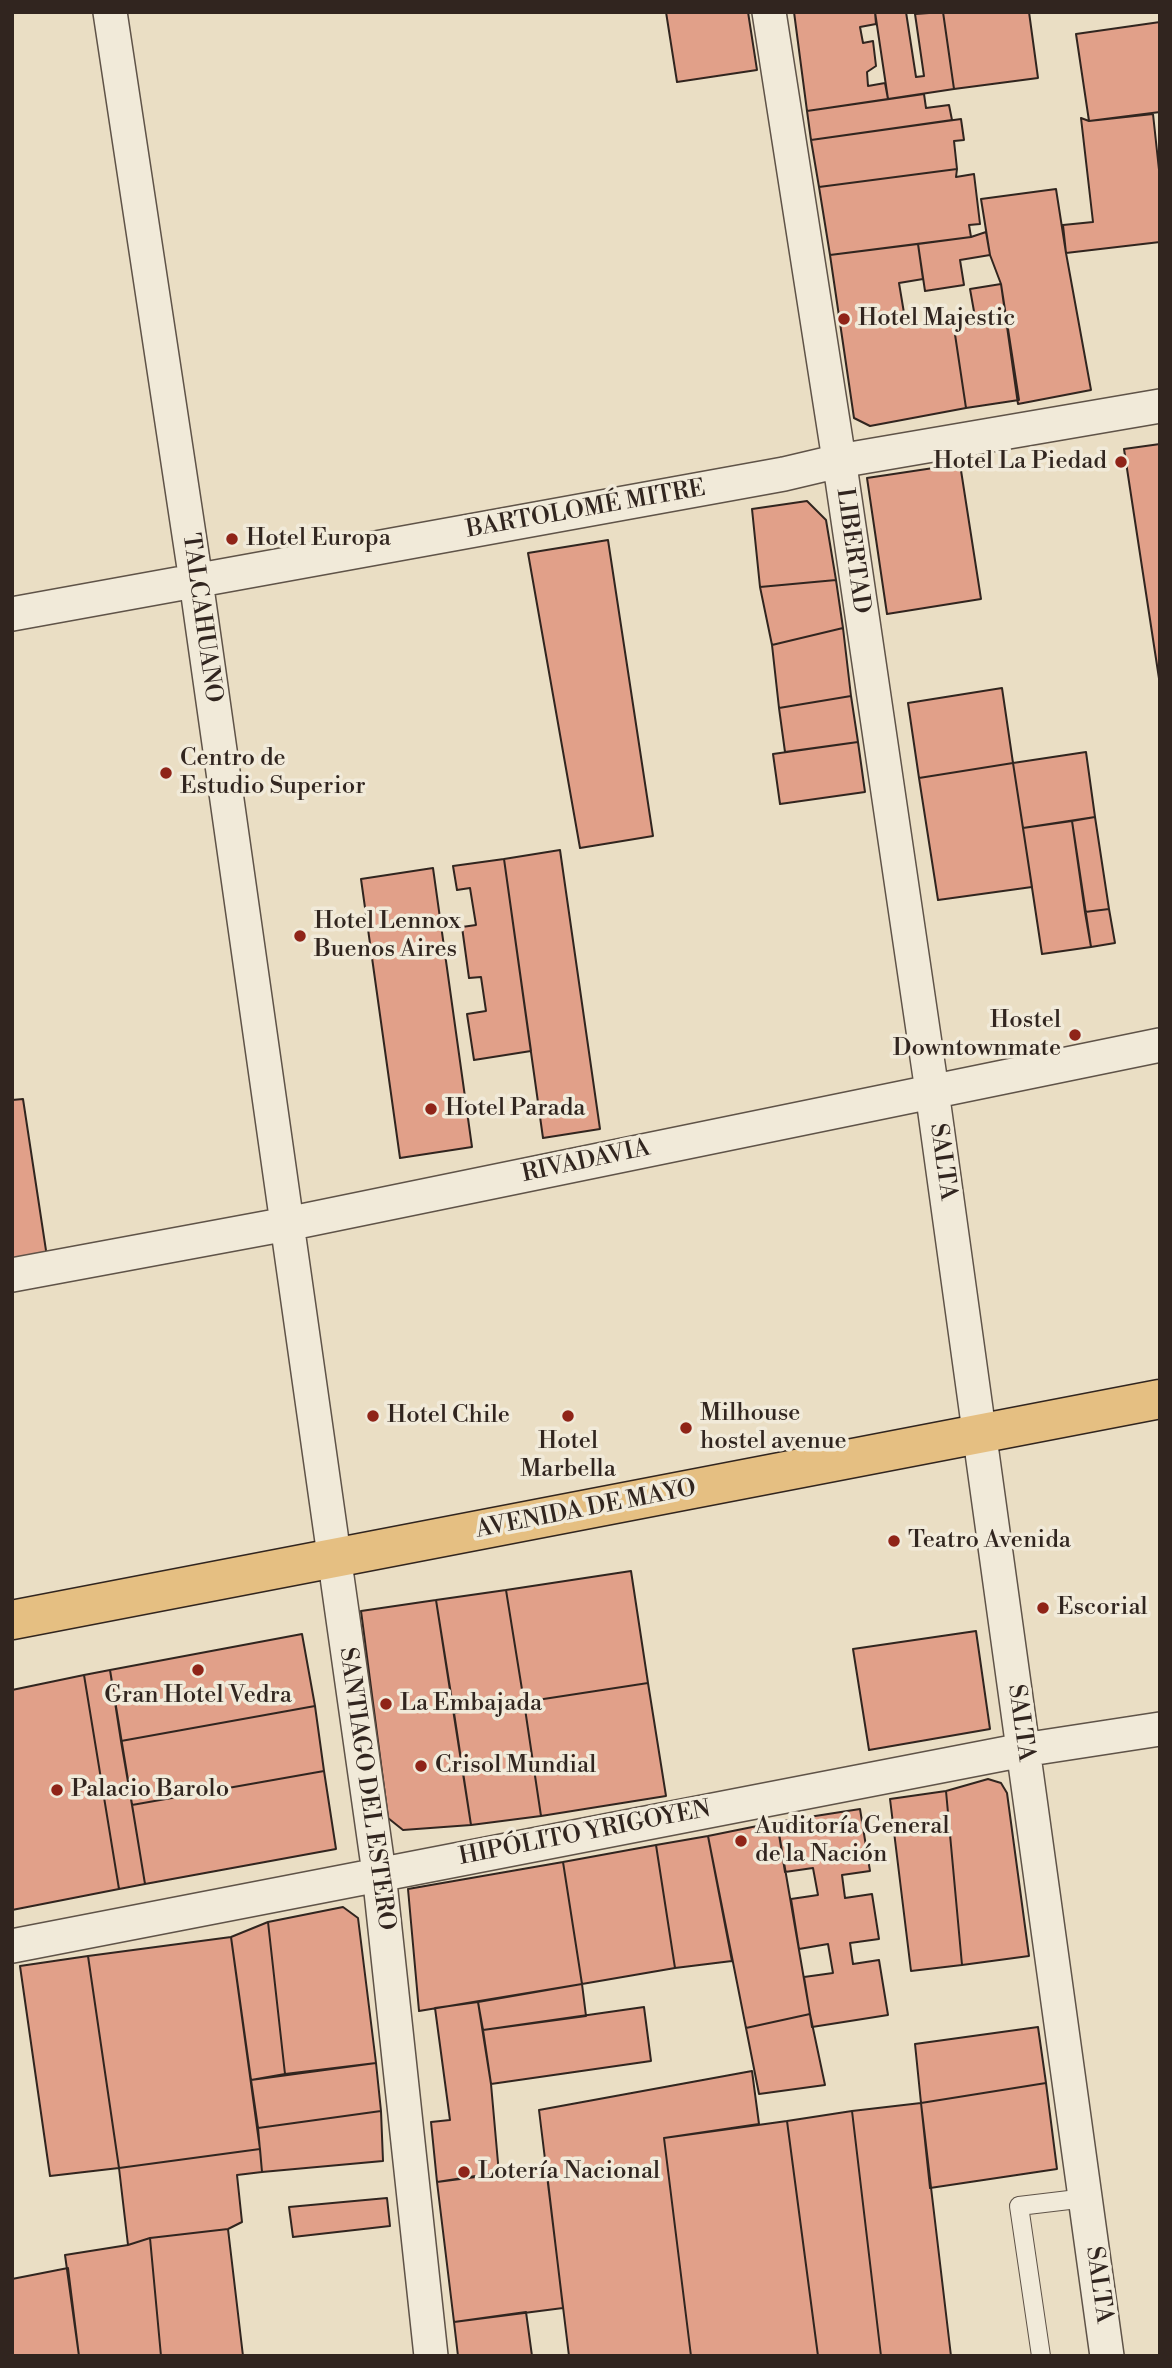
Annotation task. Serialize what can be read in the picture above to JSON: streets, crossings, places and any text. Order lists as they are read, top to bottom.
{
  "streets": {
    "main road": ["AVENIDA DE MAYO"],
    "street": [
      "BARTOLOMÉ MITRE",
      "LIBERTAD",
      "TALCAHUANO",
      "RIVADAVIA",
      "SALTA",
      "SANTIAGO DEL ESTERO",
      "HIPÓLITO YRIGOYEN"
    ]
  },
  "crossings": [
    ["BARTOLOMÉ MITRE", "LIBERTAD"],
    ["BARTOLOMÉ MITRE", "TALCAHUANO"],
    ["LIBERTAD", "RIVADAVIA"],
    ["LIBERTAD", "SALTA"],
    ["TALCAHUANO", "RIVADAVIA"],
    ["TALCAHUANO", "SANTIAGO DEL ESTERO"],
    ["RIVADAVIA", "SALTA"],
    ["RIVADAVIA", "SANTIAGO DEL ESTERO"],
    ["SALTA", "AVENIDA DE MAYO"],
    ["SALTA", "HIPÓLITO YRIGOYEN"],
    ["AVENIDA DE MAYO", "SANTIAGO DEL ESTERO"],
    ["SANTIAGO DEL ESTERO", "HIPÓLITO YRIGOYEN"]
  ],
  "places": [
    "Hotel Majestic",
    "Hotel La Piedad",
    "Hotel Europa",
    "Centro de Estudio Superior",
    "Hotel Lennox Buenos Aires",
    "Hostel Downtownmate",
    "Hotel Parada",
    "Hotel Chile",
    "Hotel Marbella",
    "Milhouse hostel avenue",
    "Teatro Avenida",
    "Escorial",
    "Gran Hotel Vedra",
    "La Embajada",
    "Crisol Mundial",
    "Palacio Barolo",
    "Auditoría General de la Nación",
    "Lotería Nacional"
  ]
}
